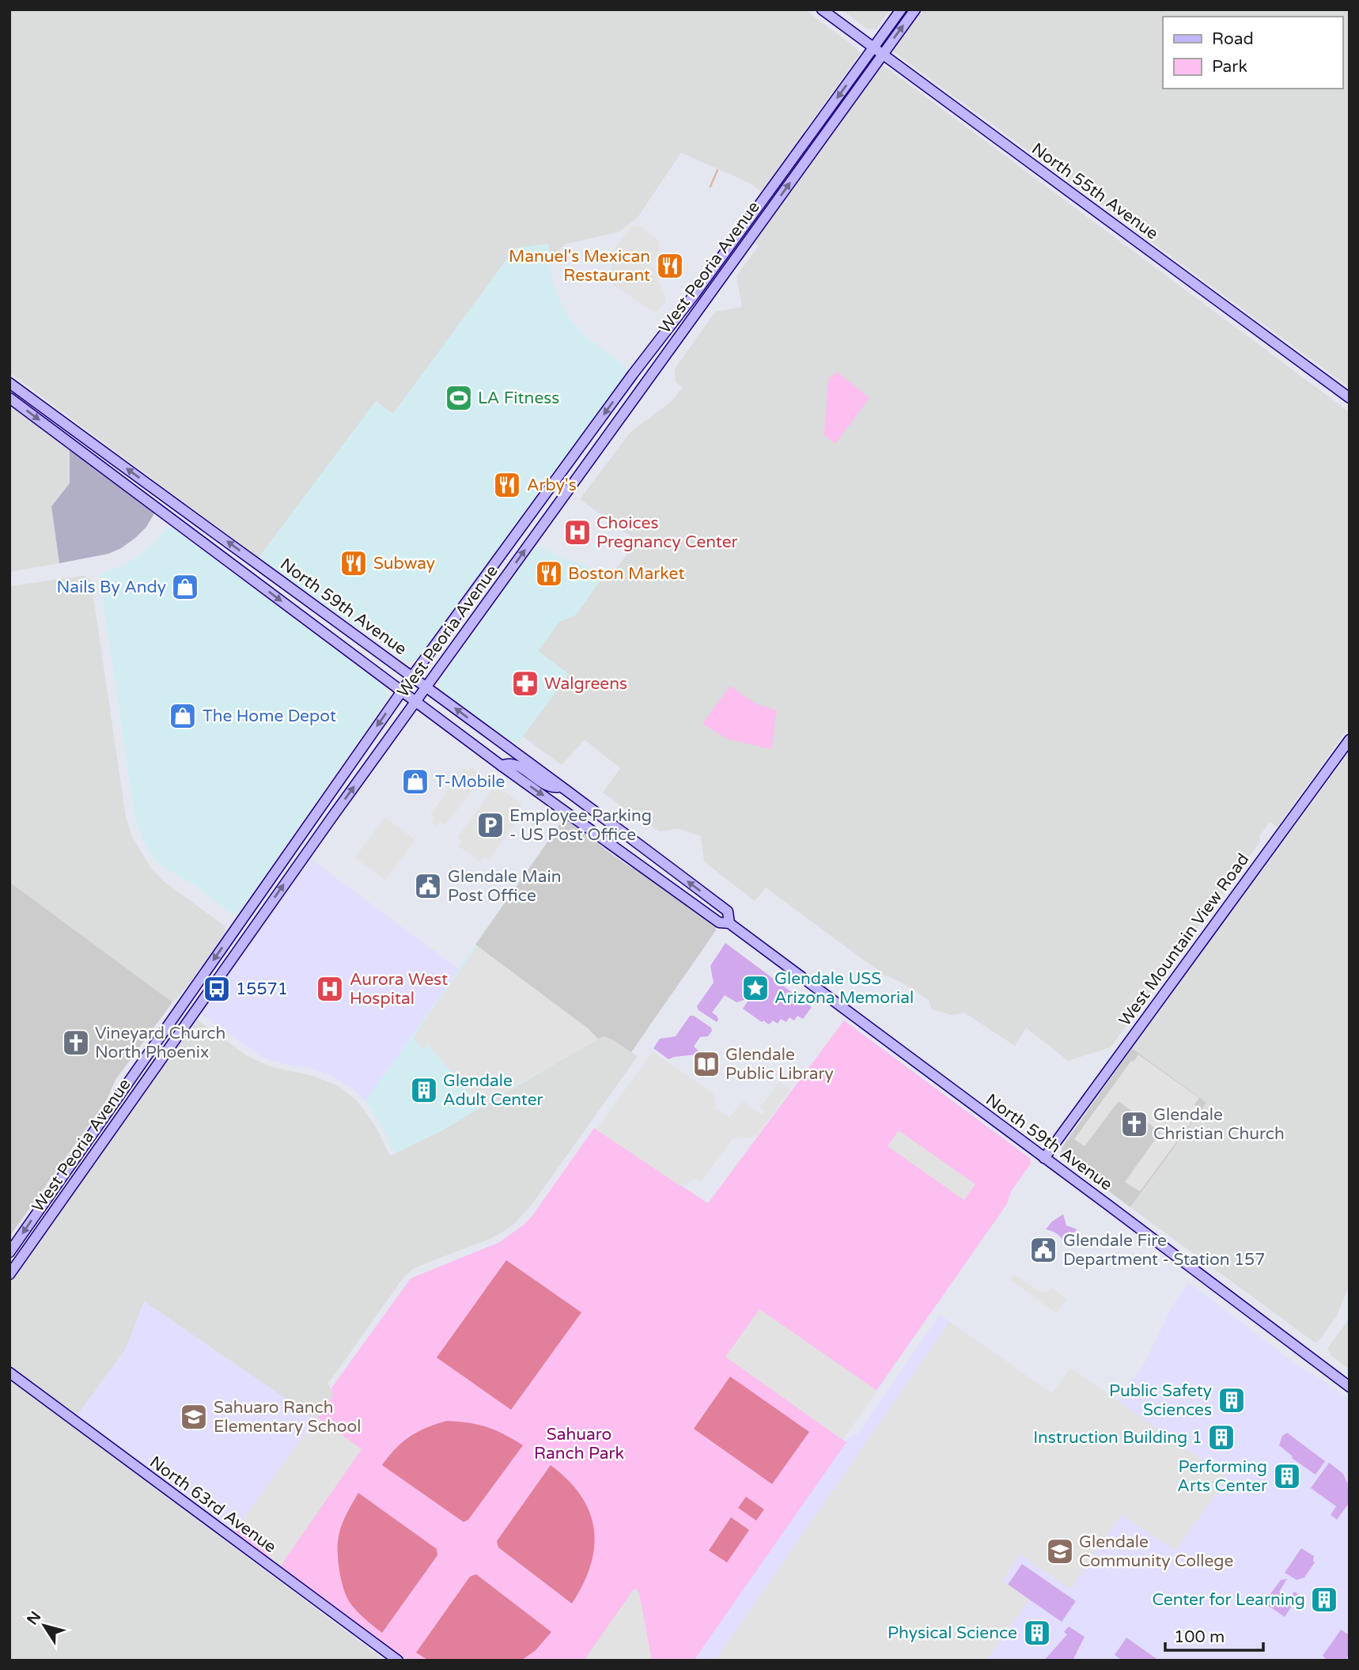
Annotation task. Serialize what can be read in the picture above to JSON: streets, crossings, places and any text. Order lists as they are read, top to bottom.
{
  "streets": {
    "main road": [
      "North 55th Avenue",
      "West Peoria Avenue",
      "North 59th Avenue",
      "West Mountain View Road",
      "North 63rd Avenue"
    ]
  },
  "crossings": [
    ["North 55th Avenue", "West Peoria Avenue"],
    ["West Peoria Avenue", "North 59th Avenue"],
    ["North 59th Avenue", "West Mountain View Road"]
  ],
  "parks": ["Sahuaro Ranch Park"],
  "places": {
    "restaurant": [
      "Manuel's Mexican Restaurant",
      "Arby's",
      "Subway",
      "Boston Market"
    ],
    "sports": ["LA Fitness"],
    "hospital": ["Choices Pregnancy Center", "Aurora West Hospital"],
    "shop": ["Nails By Andy", "The Home Depot", "T-Mobile"],
    "pharmacy": ["Walgreens"],
    "parking": ["Employee Parking - US Post Office"],
    "public building": ["Glendale Main Post Office", "Glendale Fire Department - Station 157"],
    "place": ["Glendale USS Arizona Memorial"],
    "bus stop": ["15571"],
    "church": ["Vineyard Church North Phoenix", "Glendale Christian Church"],
    "library": ["Glendale Public Library"],
    "building": [
      "Glendale Adult Center",
      "Public Safety Sciences",
      "Instruction Building 1",
      "Performing Arts Center",
      "Center for Learning",
      "Physical Science"
    ],
    "school or university": ["Sahuaro Ranch Elementary School", "Glendale Community College"]
  },
  "legend": ["Road", "Park"],
  "scale_bar": "100 m",
  "north": "top left"
}
